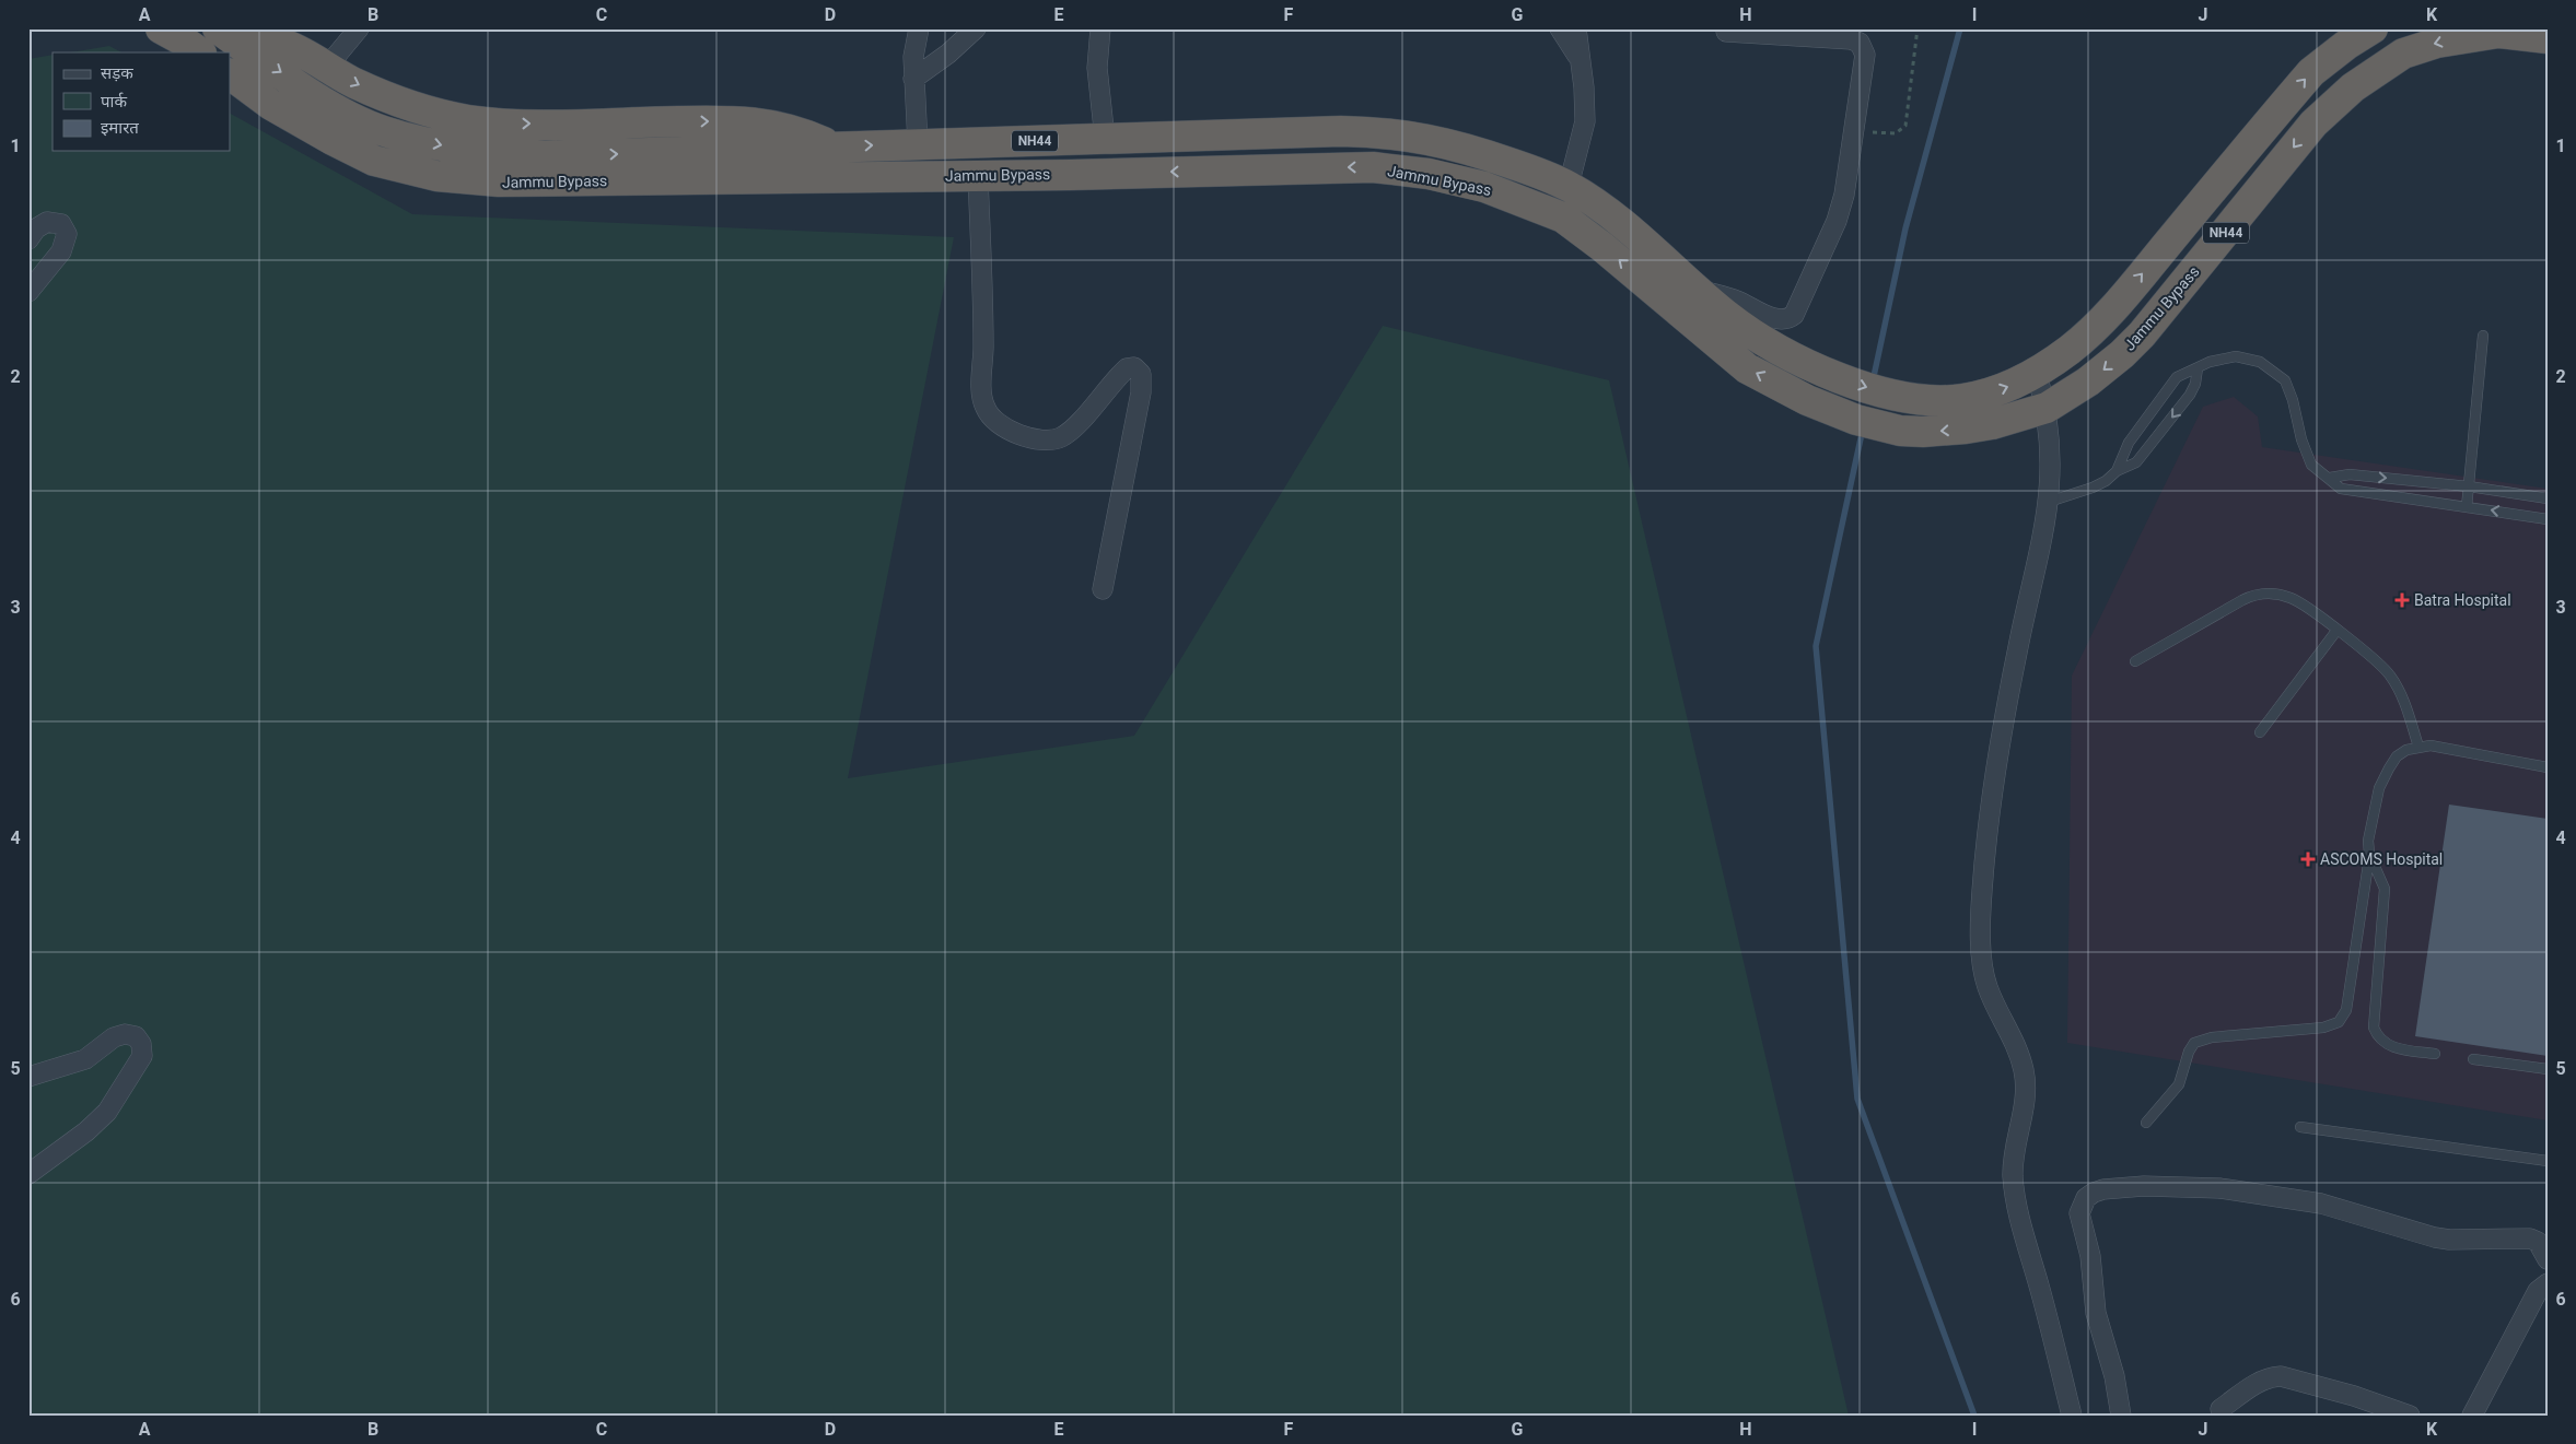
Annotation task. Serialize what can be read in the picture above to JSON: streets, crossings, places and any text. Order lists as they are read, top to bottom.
{
  "streets": {
    "highway": ["NH44", "Jammu Bypass"]
  },
  "places": {
    "health": ["Batra Hospital", "ASCOMS Hospital"]
  },
  "legend": ["सड़क", "पार्क", "इमारत"],
  "grid": {
    "columns": [
      "A",
      "B",
      "C",
      "D",
      "E",
      "F",
      "G",
      "H",
      "I",
      "J",
      "K"
    ],
    "rows": [
      "1",
      "2",
      "3",
      "4",
      "5",
      "6"
    ]
  }
}
